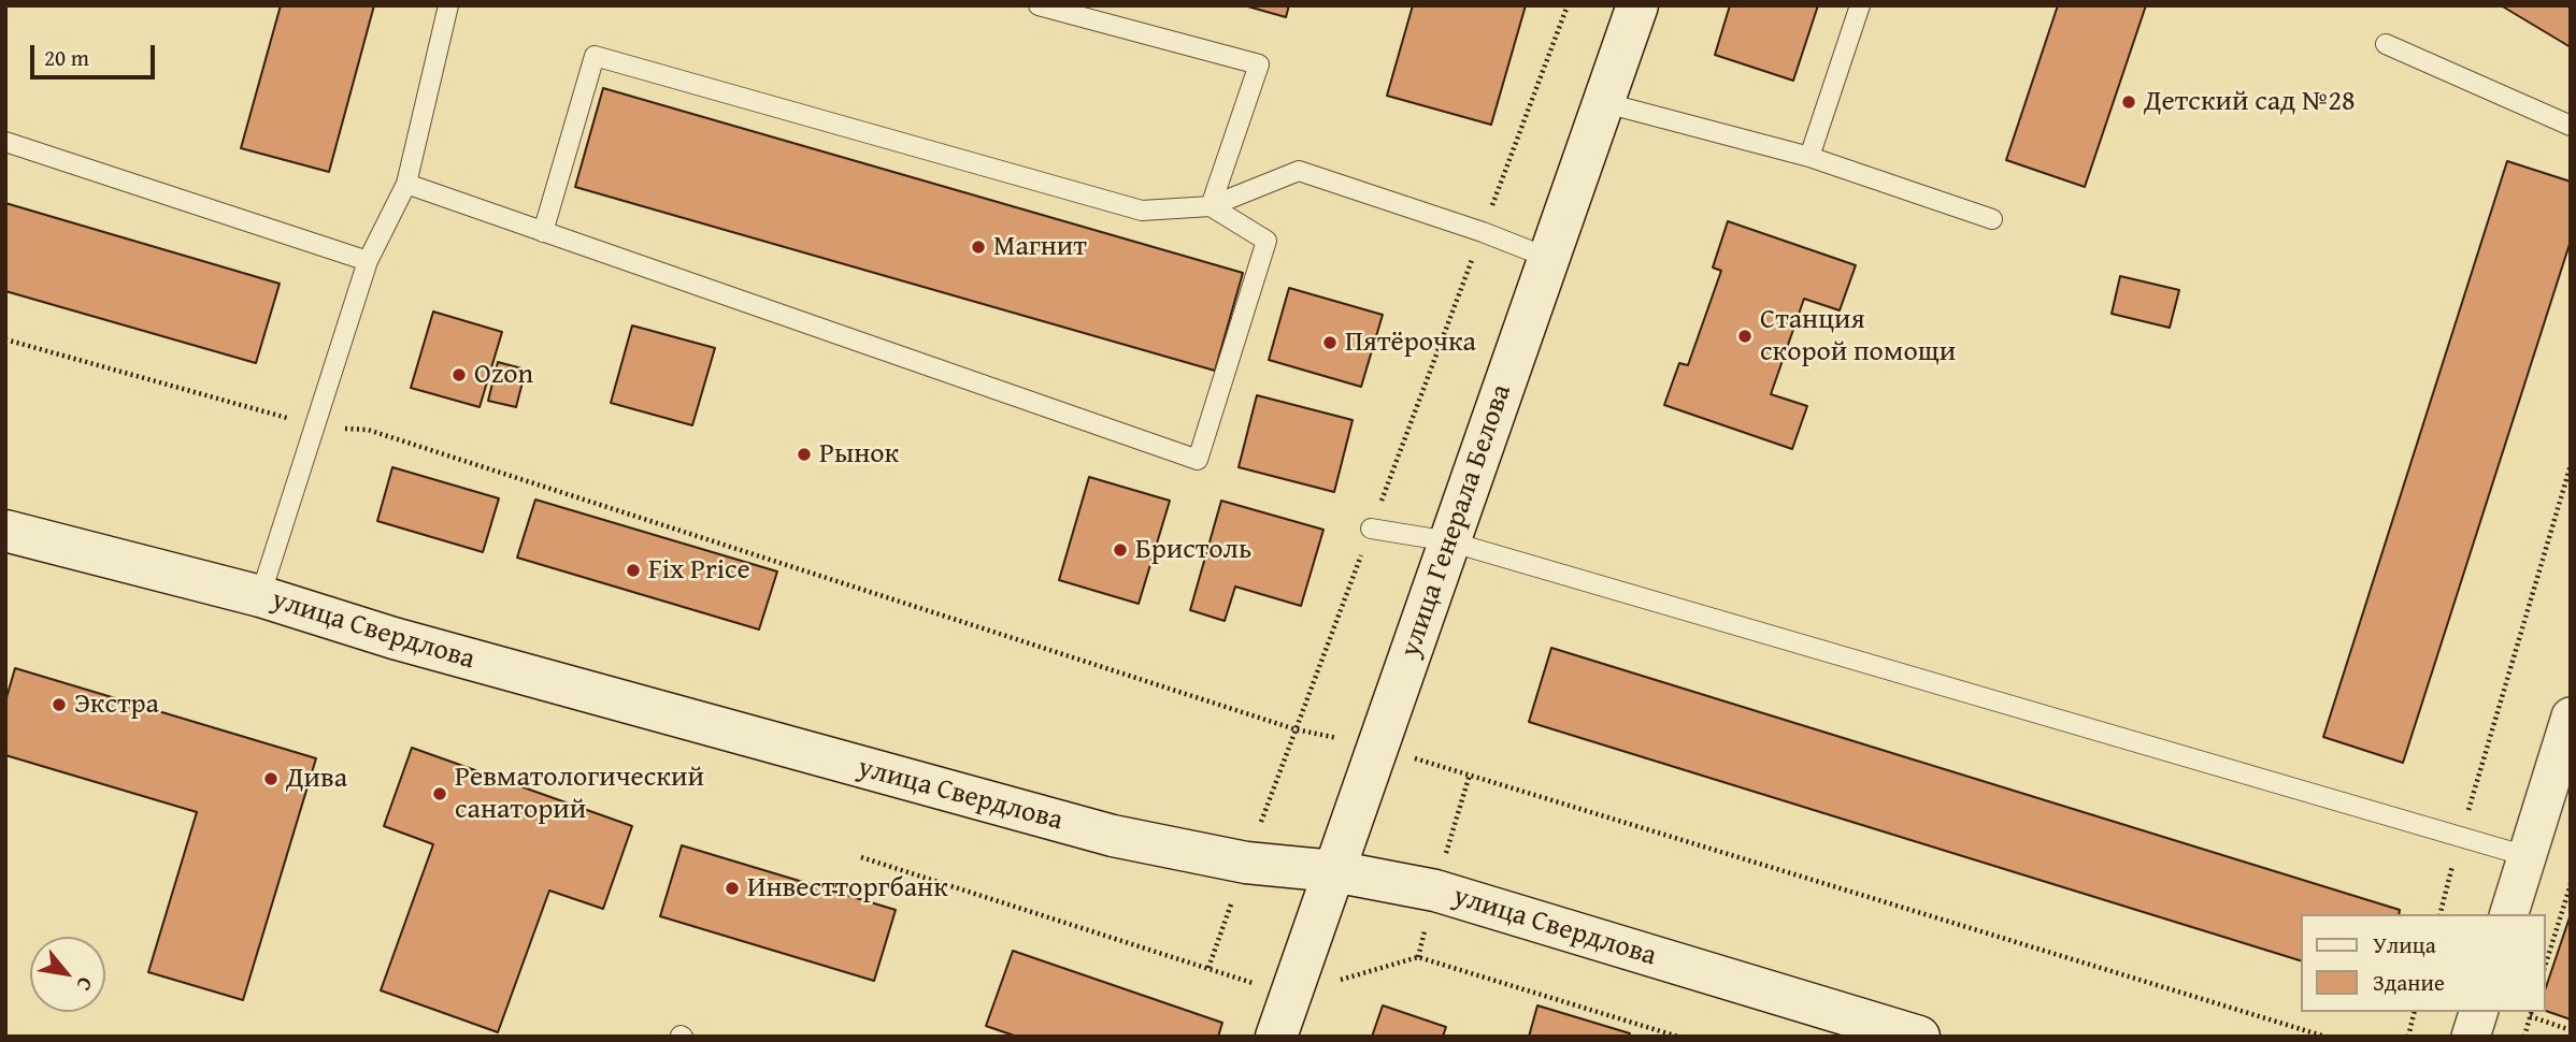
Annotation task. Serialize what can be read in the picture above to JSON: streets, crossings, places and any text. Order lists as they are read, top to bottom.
{
  "streets": {
    "main road": ["улица Генерала Белова", "улица Свердлова"]
  },
  "crossings": [
    ["улица Генерала Белова", "улица Свердлова"]
  ],
  "places": [
    "Детский сад №28",
    "Магнит",
    "Станция скорой помощи",
    "Пятёрочка",
    "Ozon",
    "Рынок",
    "Бристоль",
    "Fix Price",
    "Экстра",
    "Дива",
    "Ревматологический санаторий",
    "Инвестторгбанк"
  ],
  "legend": ["Улица", "Здание"],
  "scale_bar": "20 m",
  "north": "bottom right"
}
